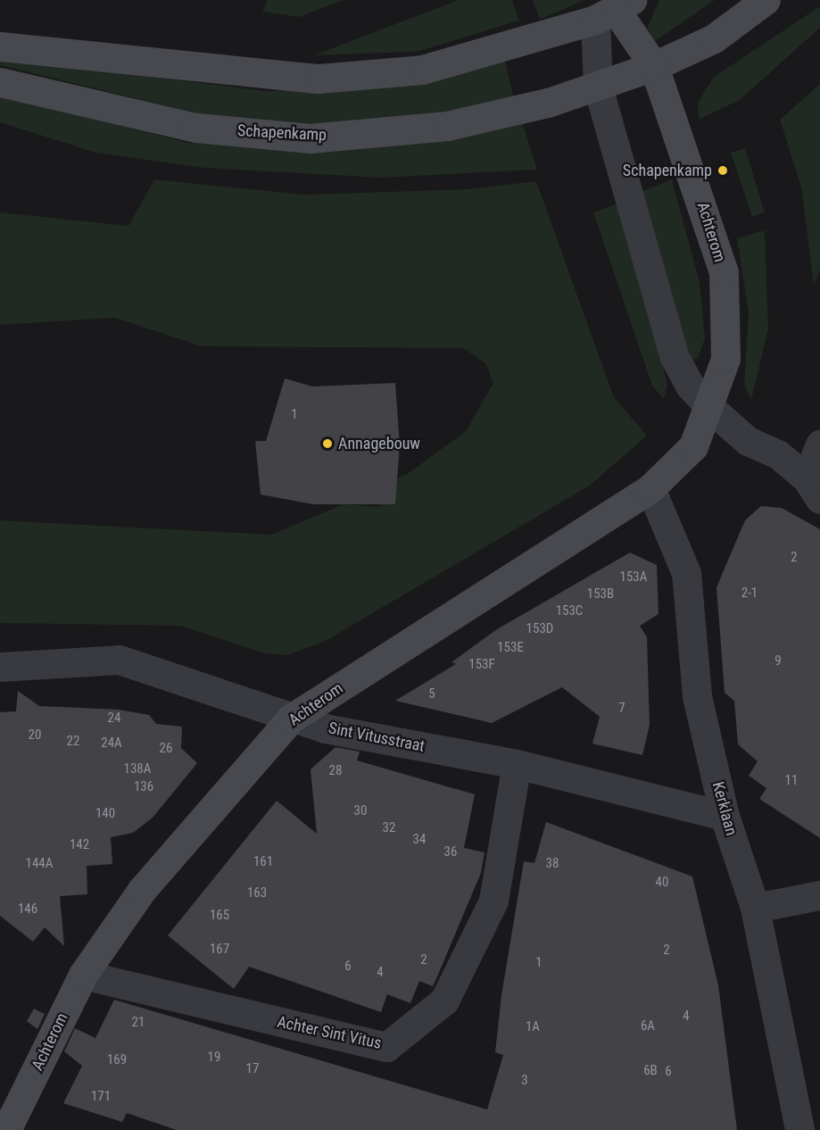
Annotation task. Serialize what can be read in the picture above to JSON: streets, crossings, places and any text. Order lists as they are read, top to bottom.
{
  "streets": {
    "main road": ["Schapenkamp", "Achterom"],
    "street": ["Sint Vitusstraat", "Kerklaan", "Achter Sint Vitus"]
  },
  "crossings": [
    ["Schapenkamp", "Achterom"],
    ["Achterom", "Sint Vitusstraat"],
    ["Achterom", "Kerklaan"],
    ["Achterom", "Achter Sint Vitus"],
    ["Sint Vitusstraat", "Kerklaan"],
    ["Sint Vitusstraat", "Achter Sint Vitus"]
  ],
  "places": ["Schapenkamp", "Annagebouw"],
  "house_numbers": [
    "1",
    "2",
    "153A",
    "2-1",
    "153B",
    "153C",
    "153D",
    "153E",
    "9",
    "153F",
    "5",
    "7",
    "24",
    "20",
    "22",
    "24A",
    "26",
    "138A",
    "28",
    "11",
    "136",
    "30",
    "140",
    "32",
    "34",
    "142",
    "36",
    "161",
    "144A",
    "38",
    "40",
    "163",
    "146",
    "165",
    "167",
    "2",
    "2",
    "1",
    "6",
    "4",
    "4",
    "21",
    "6A",
    "1A",
    "19",
    "169",
    "17",
    "6B",
    "6",
    "3",
    "171"
  ]
}
